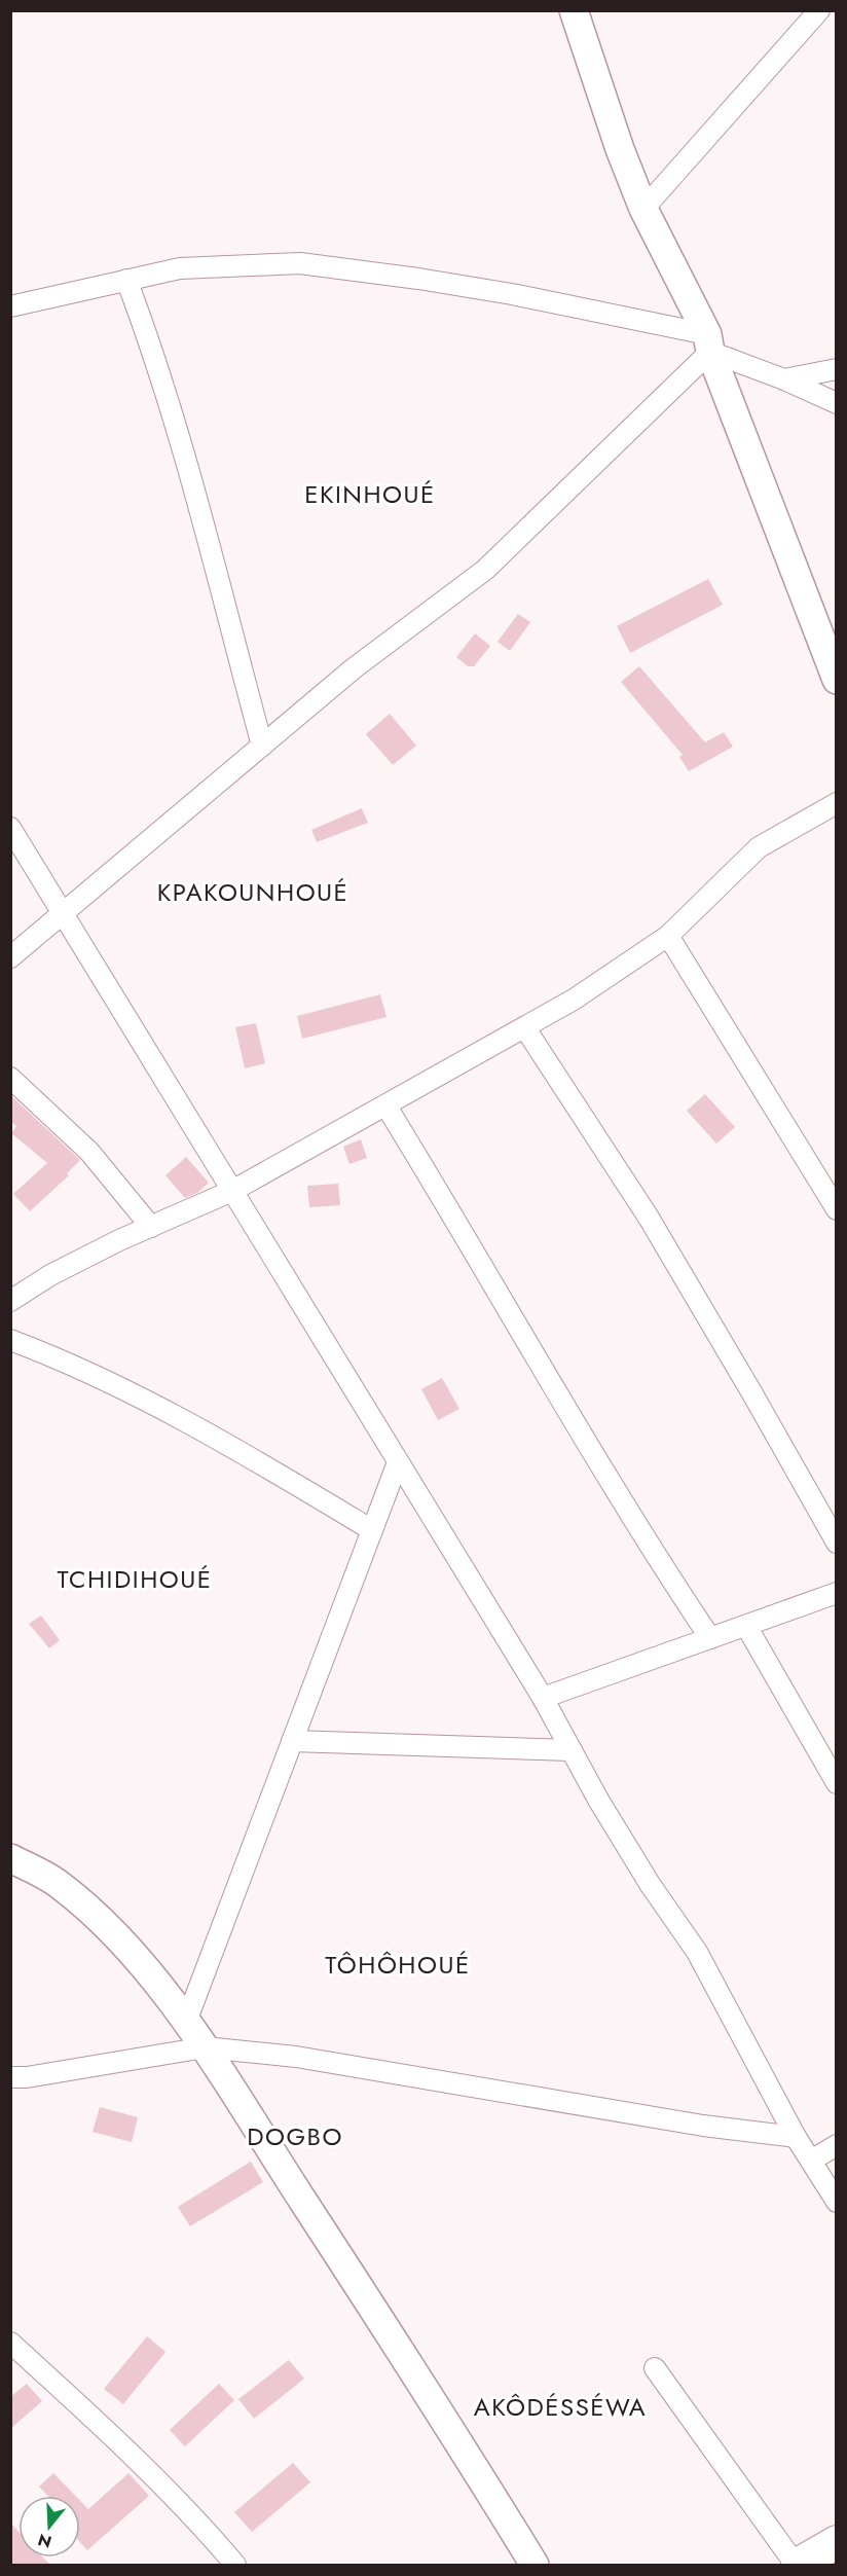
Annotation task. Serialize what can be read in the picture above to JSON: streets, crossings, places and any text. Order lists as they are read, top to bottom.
{
  "districts": [
    "EKINHOUÉ",
    "KPAKOUNHOUÉ",
    "TCHIDIHOUÉ",
    "TÔHÔHOUÉ",
    "DOGBO",
    "AKÔDÉSSÉWA"
  ],
  "north": "bottom"
}
